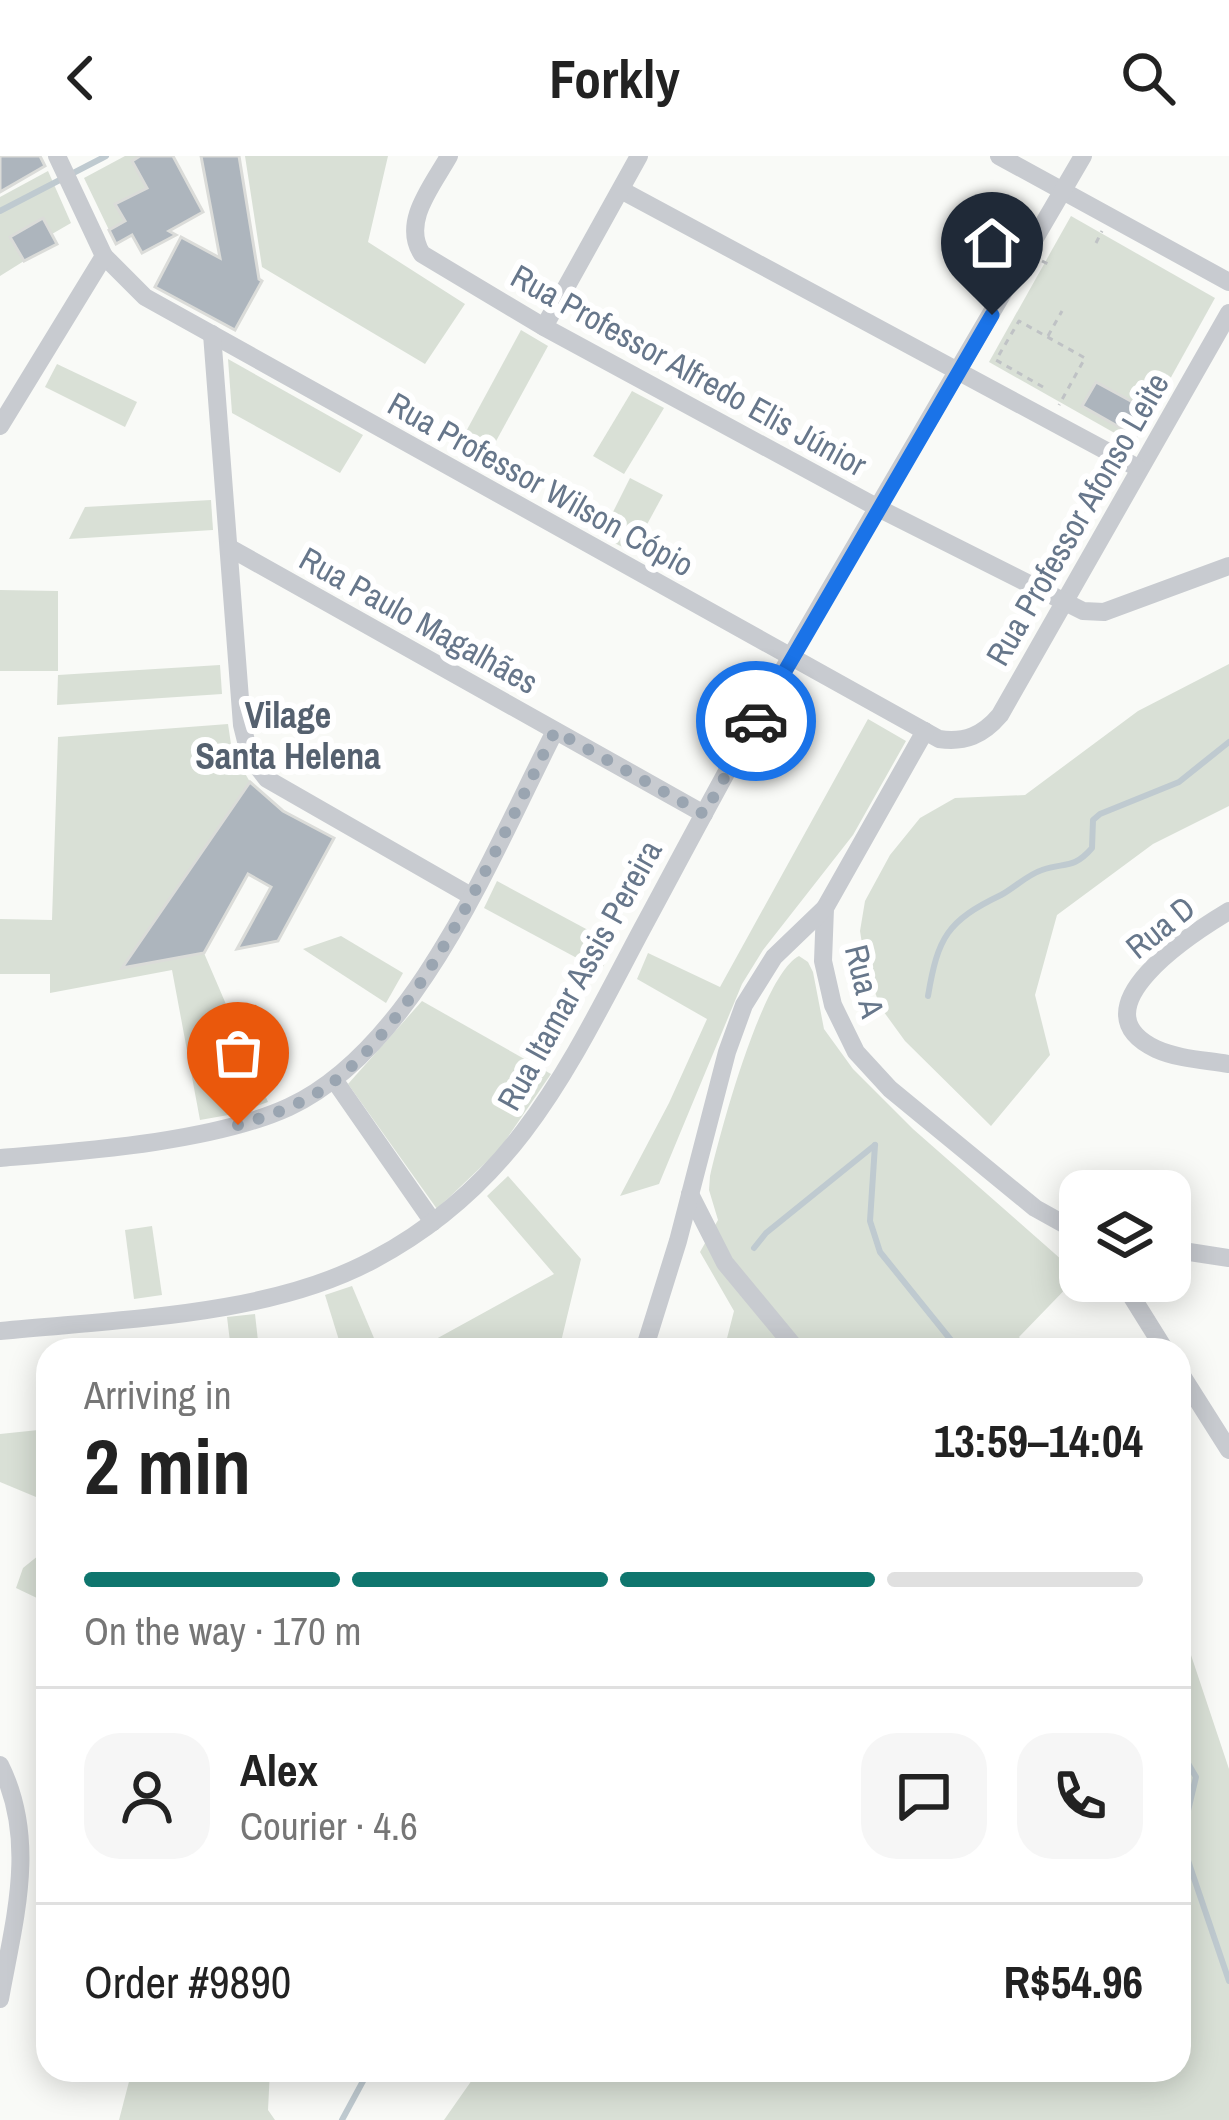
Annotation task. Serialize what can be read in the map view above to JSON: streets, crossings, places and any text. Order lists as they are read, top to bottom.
{
  "streets": {
    "street": [
      "Rua Professor Alfredo Elis Júnior",
      "Rua Professor Wilson Cópio",
      "Rua Professor Afonso Leite",
      "Rua Paulo Magalhães",
      "Rua D",
      "Rua Itamar Assis Pereira",
      "Rua A"
    ]
  },
  "crossings": [
    ["Rua Professor Alfredo Elis Júnior", "Rua Professor Afonso Leite"],
    ["Rua Professor Alfredo Elis Júnior", "Rua Itamar Assis Pereira"],
    ["Rua Professor Wilson Cópio", "Rua Professor Afonso Leite"],
    ["Rua Professor Wilson Cópio", "Rua Itamar Assis Pereira"],
    ["Rua Professor Wilson Cópio", "Rua A"],
    ["Rua Paulo Magalhães", "Rua Itamar Assis Pereira"]
  ],
  "districts": ["Vilage Santa Helena"],
  "page": {
    "header": "Forkly",
    "heading": ["2 min", "Arriving in", "13:59–14:04"],
    "panel": [
      "Alex",
      "Courier · 4.6",
      "Order #9890",
      "R$54.96"
    ],
    "bar": "On the way · 170 m"
  }
}
